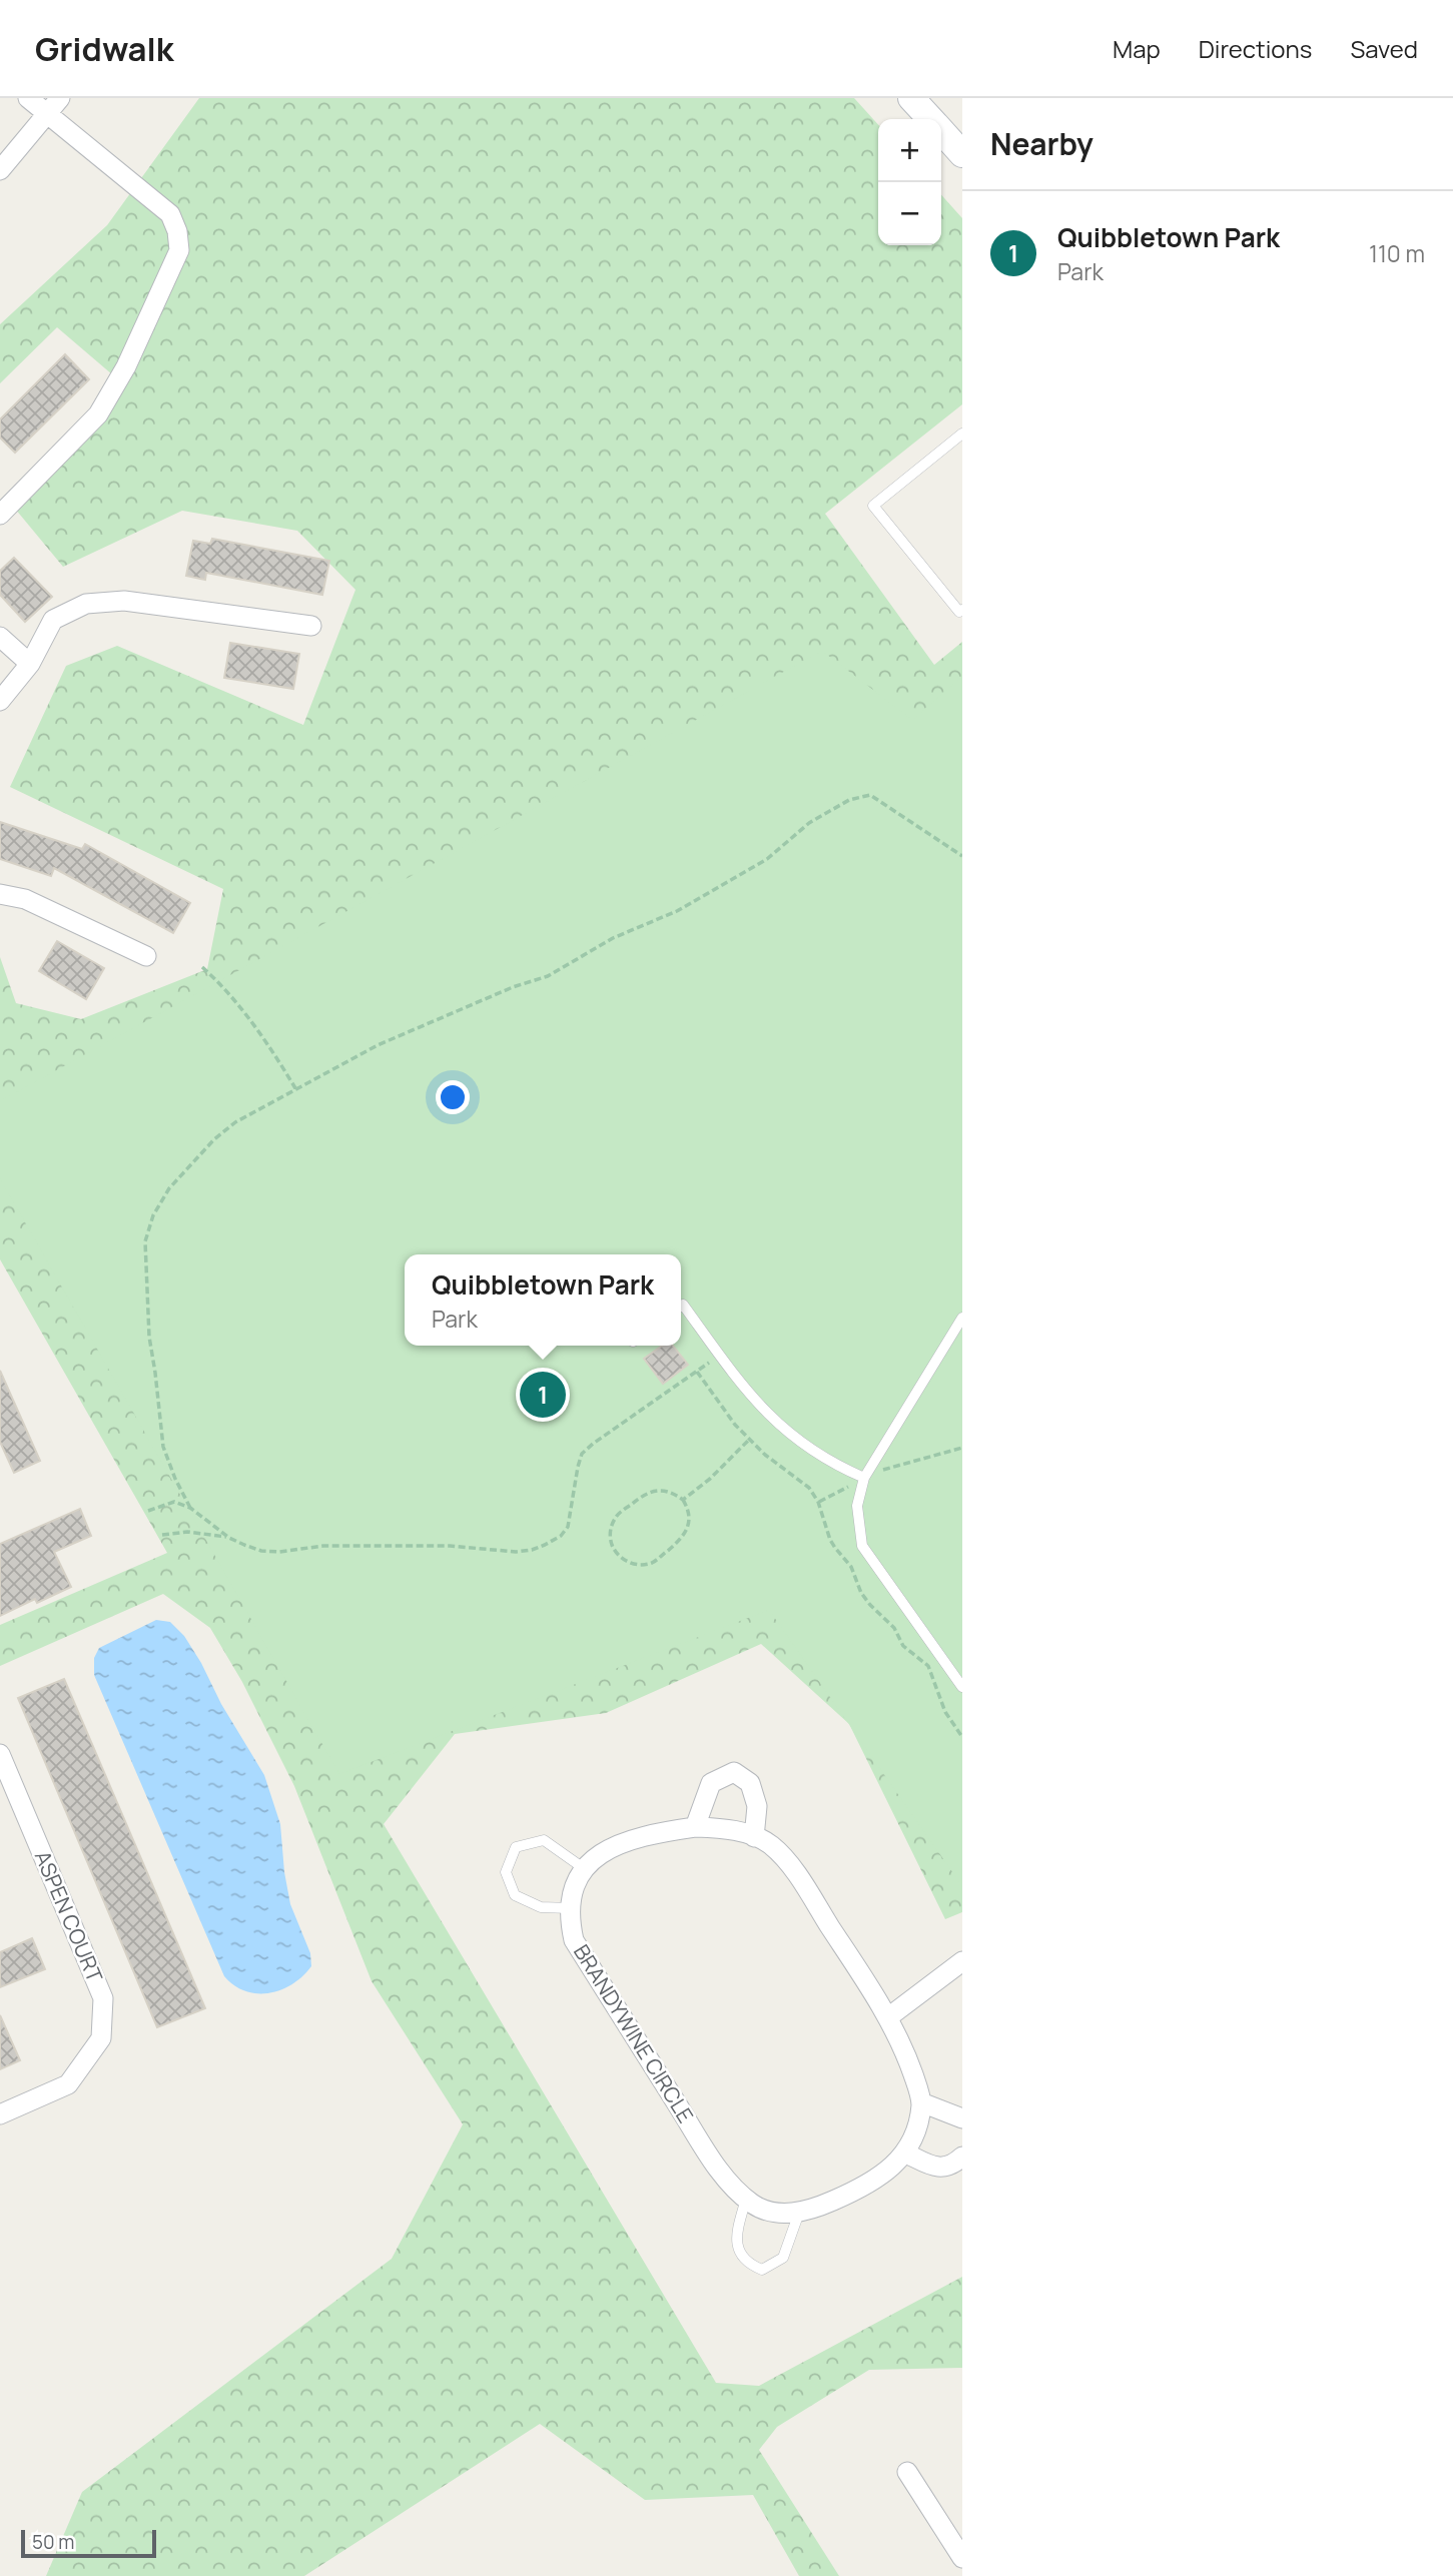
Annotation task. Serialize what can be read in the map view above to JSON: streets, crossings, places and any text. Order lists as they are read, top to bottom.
{
  "streets": {
    "street": ["ASPEN COURT", "BRANDYWINE CIRCLE"]
  },
  "scale_bar": "50 m",
  "page": {
    "header": "Gridwalk",
    "nav": ["Map", "Directions", "Saved"],
    "heading": "Nearby",
    "map_buttons": ["+", "−"],
    "list": [
      {
        "mark": "1",
        "name": "Quibbletown Park",
        "note": "Park",
        "value": "110 m"
      }
    ],
    "popup": ["Quibbletown Park", "Park"],
    "pins": "1",
    "scale": "50 m"
  }
}
